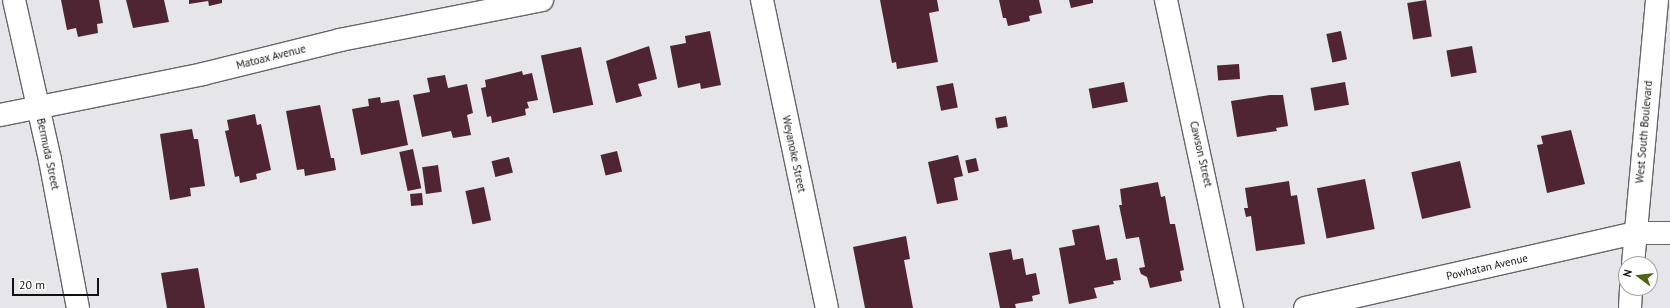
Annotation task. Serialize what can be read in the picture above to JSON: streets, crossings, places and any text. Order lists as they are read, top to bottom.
{
  "streets": {
    "street": [
      "Matoax Avenue",
      "West South Boulevard",
      "Bermuda Street",
      "Weyanoke Street",
      "Cawson Street",
      "Powhatan Avenue"
    ]
  },
  "crossings": [
    ["Matoax Avenue", "Bermuda Street"],
    ["West South Boulevard", "Powhatan Avenue"]
  ],
  "scale_bar": "20 m",
  "north": "left"
}
